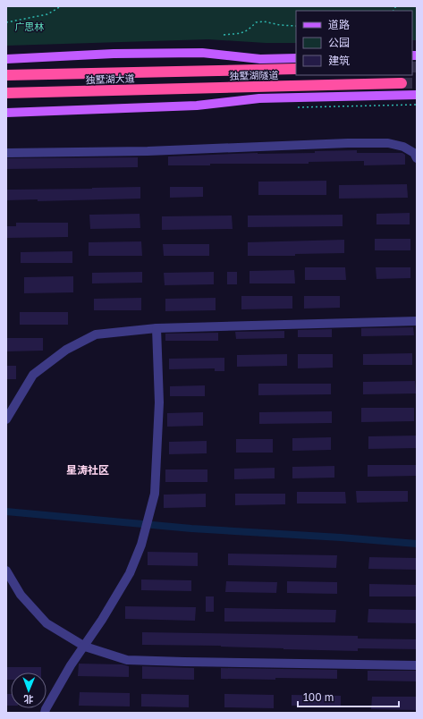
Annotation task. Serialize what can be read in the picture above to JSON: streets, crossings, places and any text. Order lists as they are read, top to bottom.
{
  "streets": {
    "highway": ["独墅湖隧道", "独墅湖大道"]
  },
  "crossings": [
    ["独墅湖隧道", "独墅湖大道"]
  ],
  "districts": ["星涛社区"],
  "parks": ["广思林"],
  "legend": ["道路", "公园", "建筑"],
  "scale_bar": "100 m",
  "north": "bottom"
}
